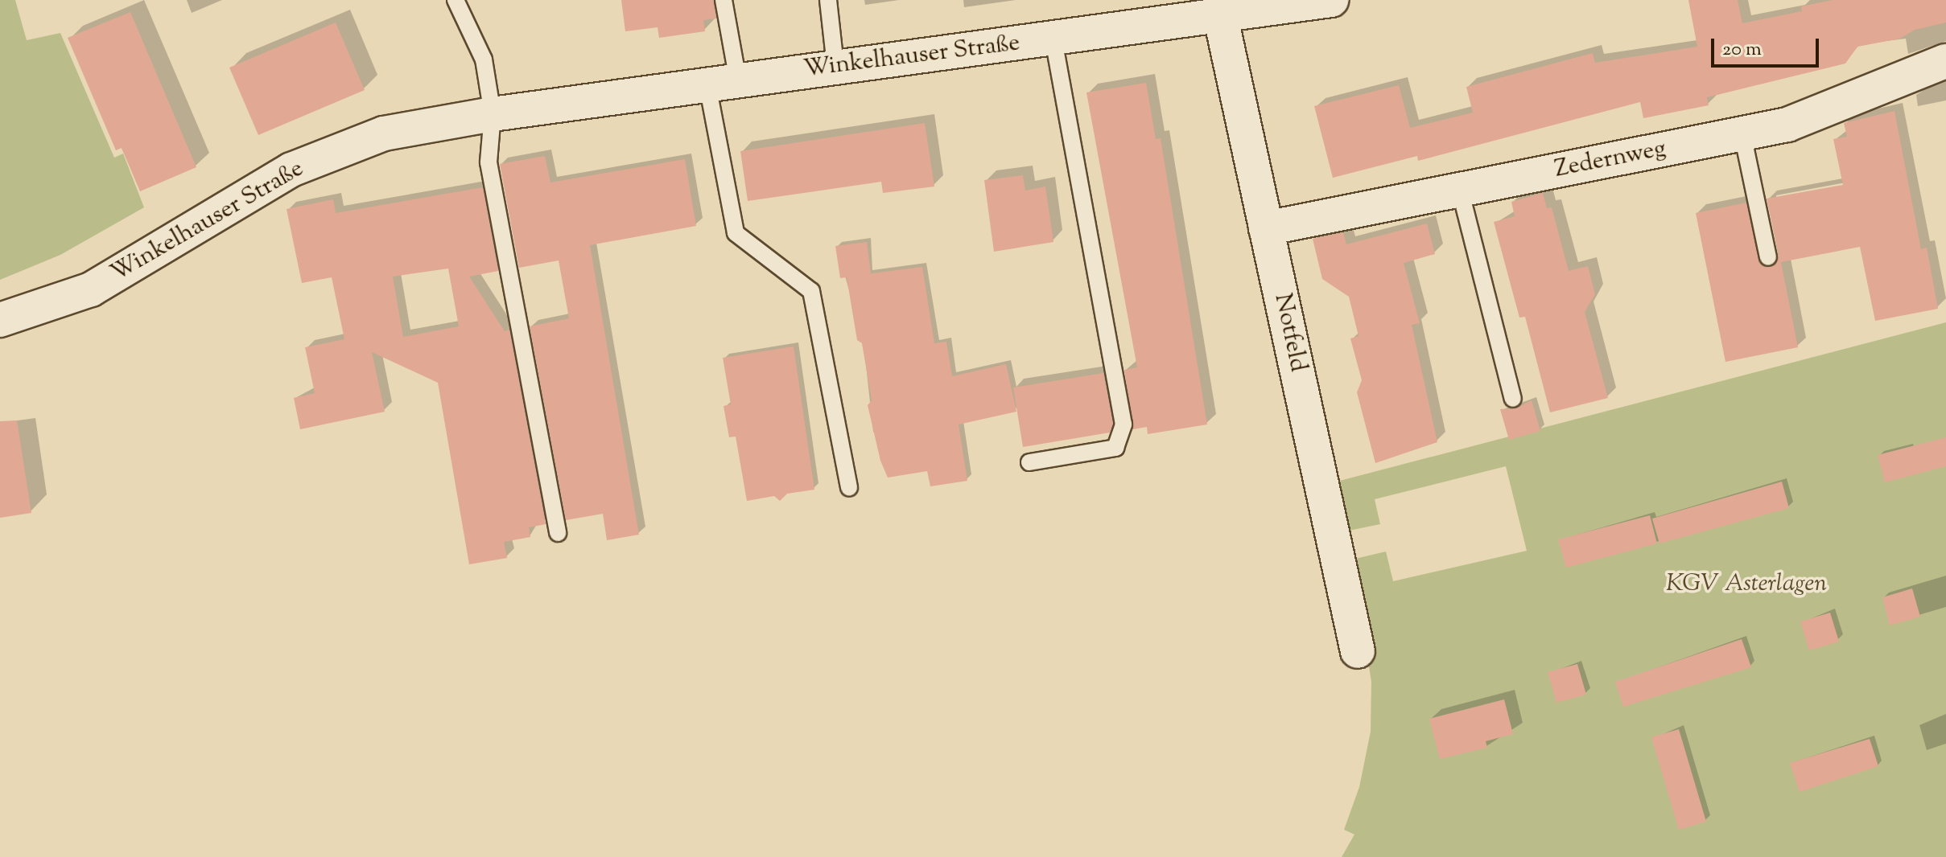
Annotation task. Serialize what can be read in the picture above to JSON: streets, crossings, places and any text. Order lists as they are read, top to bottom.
{
  "streets": {
    "street": ["Winkelhauser Straße", "Zedernweg", "Notfeld"]
  },
  "crossings": [
    ["Winkelhauser Straße", "Notfeld"],
    ["Zedernweg", "Notfeld"]
  ],
  "parks": ["KGV Asterlagen"],
  "scale_bar": "20 m"
}
